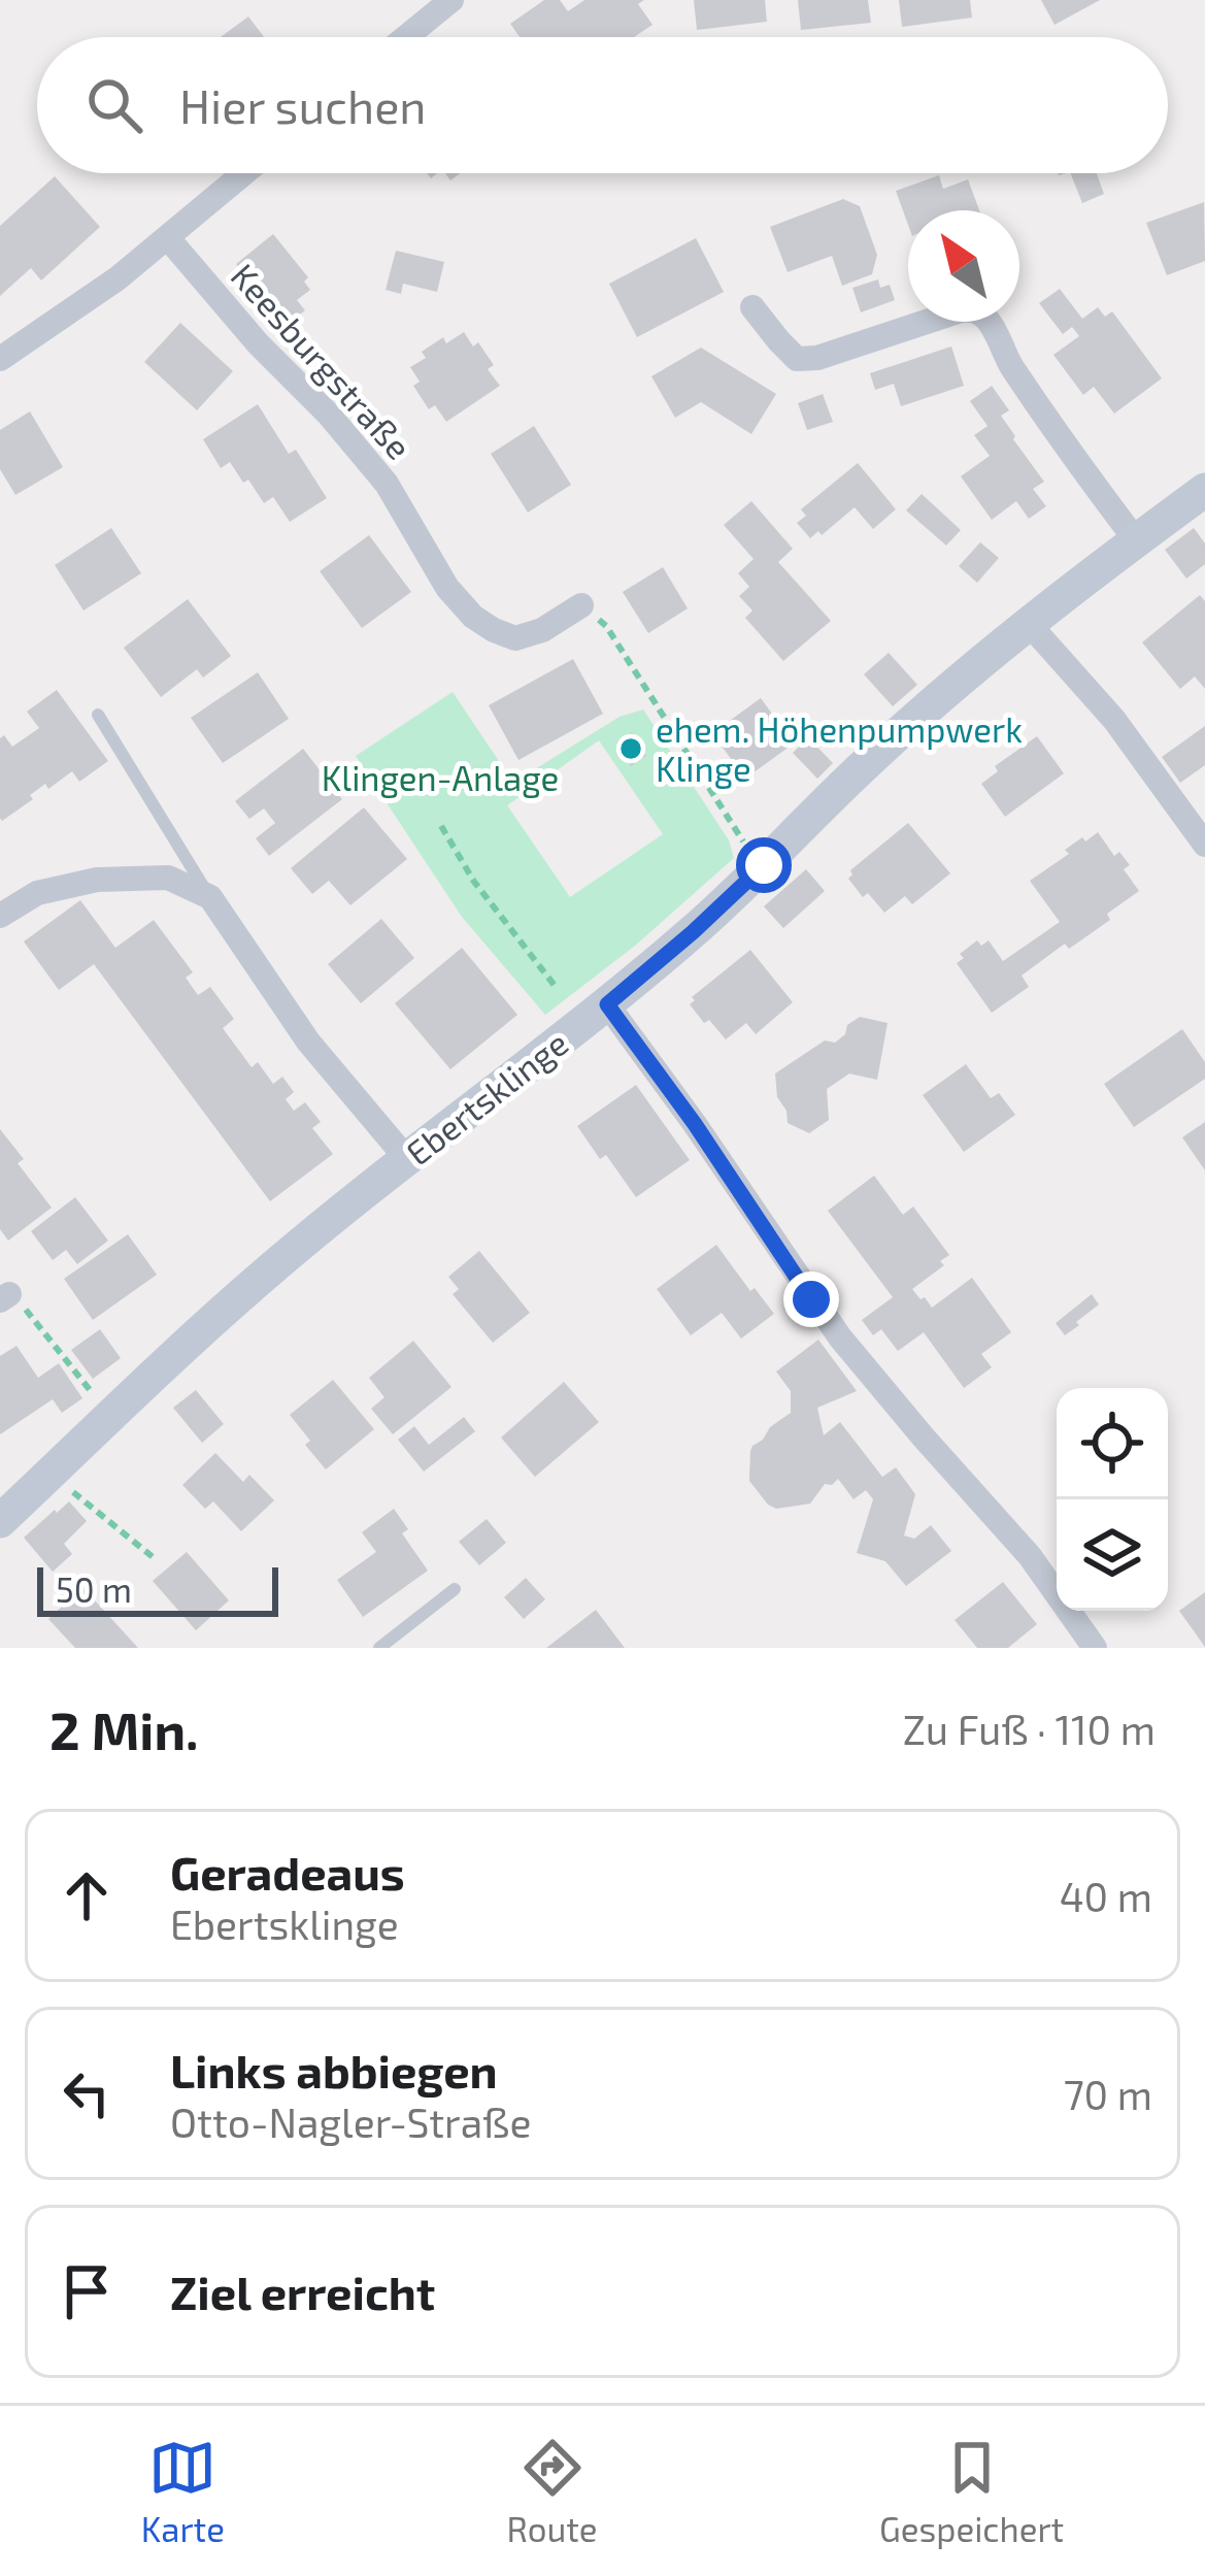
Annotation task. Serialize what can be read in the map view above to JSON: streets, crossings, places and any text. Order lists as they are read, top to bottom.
{
  "streets": {
    "street": ["Keesburgstraße", "Ebertsklinge"]
  },
  "parks": ["Klingen-Anlage"],
  "places": ["ehem. Höhenpumpwerk Klinge"],
  "scale_bar": "50 m",
  "north": "top left",
  "page": {
    "search": "Hier suchen",
    "scale": "50 m",
    "heading": ["2 Min.", "Zu Fuß · 110 m"],
    "list": [
      ["Geradeaus", "Ebertsklinge", "40 m"],
      ["Links abbiegen", "Otto-Nagler-Straße", "70 m"],
      "Ziel erreicht"
    ],
    "nav": ["Karte", "Route", "Gespeichert"]
  }
}
